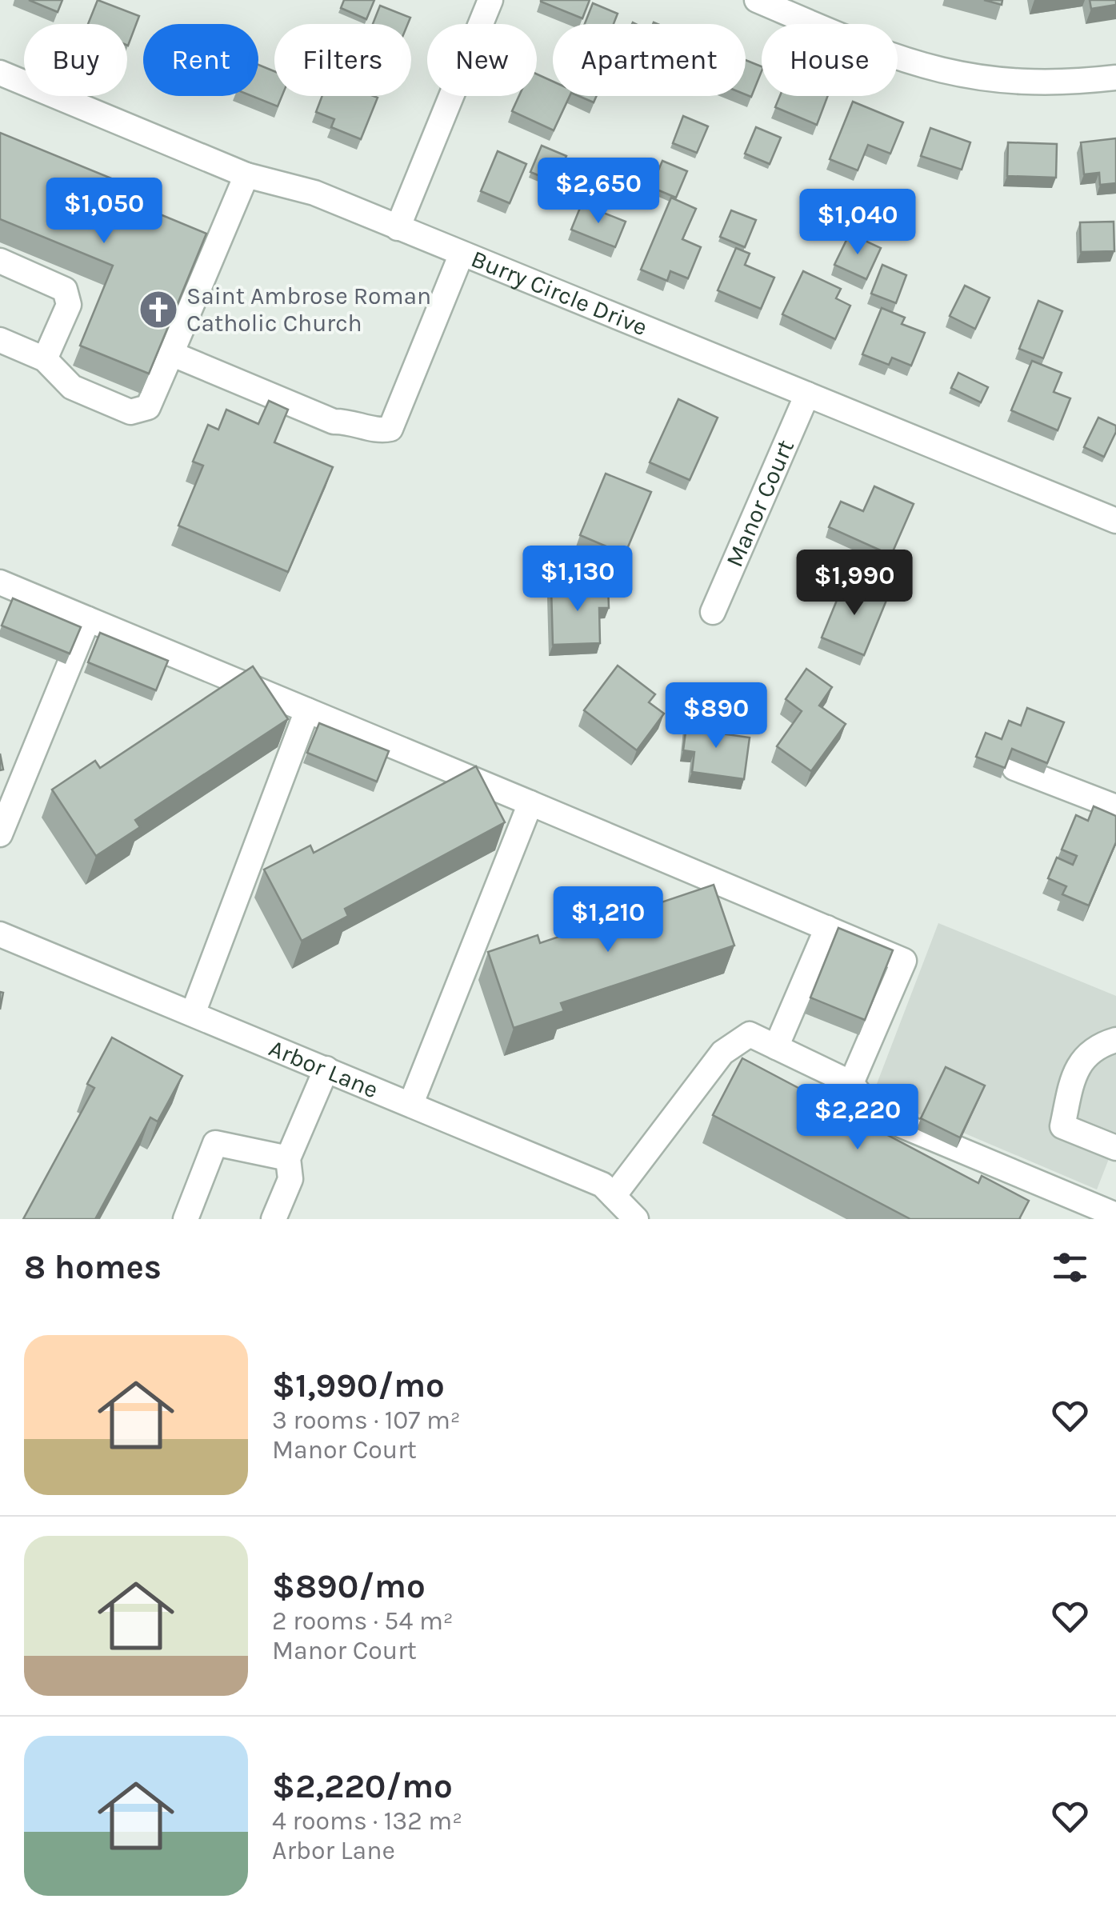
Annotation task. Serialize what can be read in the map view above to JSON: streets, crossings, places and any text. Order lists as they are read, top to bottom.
{
  "streets": {
    "street": ["Burry Circle Drive", "Manor Court", "Arbor Lane"]
  },
  "crossings": [
    ["Burry Circle Drive", "Manor Court"]
  ],
  "places": {
    "church": ["Saint Ambrose Roman Catholic Church"]
  },
  "page": {
    "chip": [
      "Buy",
      "Rent",
      "Filters",
      "New",
      "Apartment",
      "House"
    ],
    "price": [
      "$2,650",
      "$1,050",
      "$1,040",
      "$1,130",
      "$1,990",
      "$890",
      "$1,210",
      "$2,220"
    ],
    "heading": "8 homes",
    "list": [
      {
        "name": "$1,990/mo",
        "note": "3 rooms · 107 m² · Manor Court"
      },
      {
        "name": "$890/mo",
        "note": "2 rooms · 54 m² · Manor Court"
      },
      {
        "name": "$2,220/mo",
        "note": "4 rooms · 132 m² · Arbor Lane"
      }
    ]
  }
}
